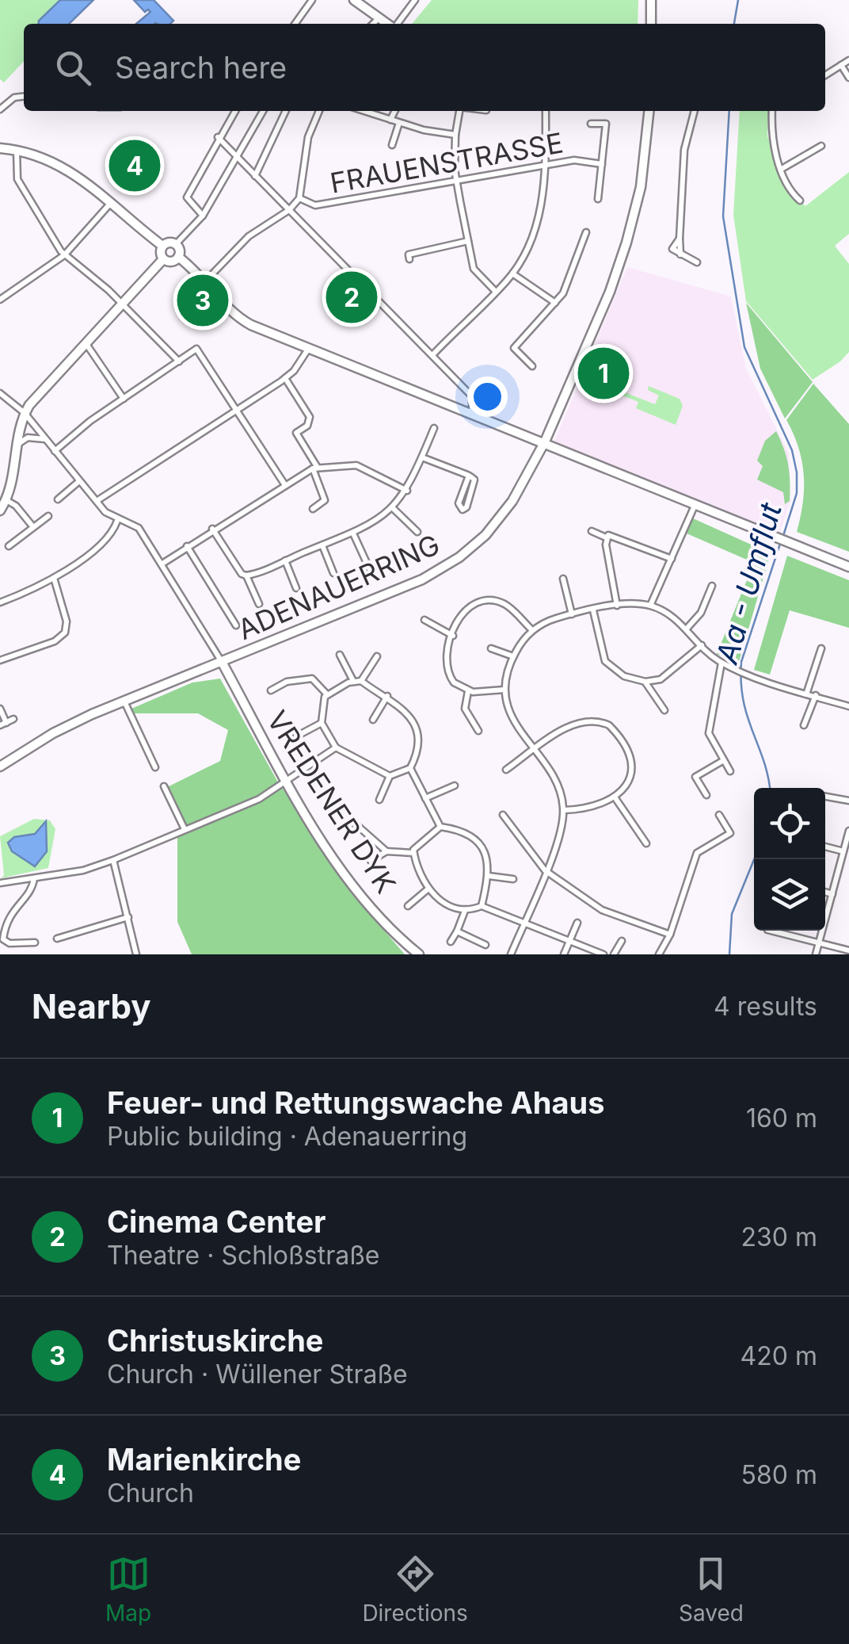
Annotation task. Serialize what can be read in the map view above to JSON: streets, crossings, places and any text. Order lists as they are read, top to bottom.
{
  "streets": {
    "main road": ["ADENAUERRING", "VREDENER DYK"],
    "street": ["FRAUENSTRASSE"]
  },
  "crossings": [
    ["ADENAUERRING", "VREDENER DYK"]
  ],
  "water": ["Aa - Umflut"],
  "page": {
    "search": "Search here",
    "pins": [
      "4",
      "2",
      "3",
      "1"
    ],
    "heading": ["Nearby", "4 results"],
    "list": [
      {
        "mark": "1",
        "name": "Feuer- und Rettungswache Ahaus",
        "note": "Public building · Adenauerring",
        "value": "160 m"
      },
      {
        "mark": "2",
        "name": "Cinema Center",
        "note": "Theatre · Schloßstraße",
        "value": "230 m"
      },
      {
        "mark": "3",
        "name": "Christuskirche",
        "note": "Church · Wüllener Straße",
        "value": "420 m"
      },
      {
        "mark": "4",
        "name": "Marienkirche",
        "note": "Church",
        "value": "580 m"
      }
    ],
    "nav": ["Map", "Directions", "Saved"]
  }
}
